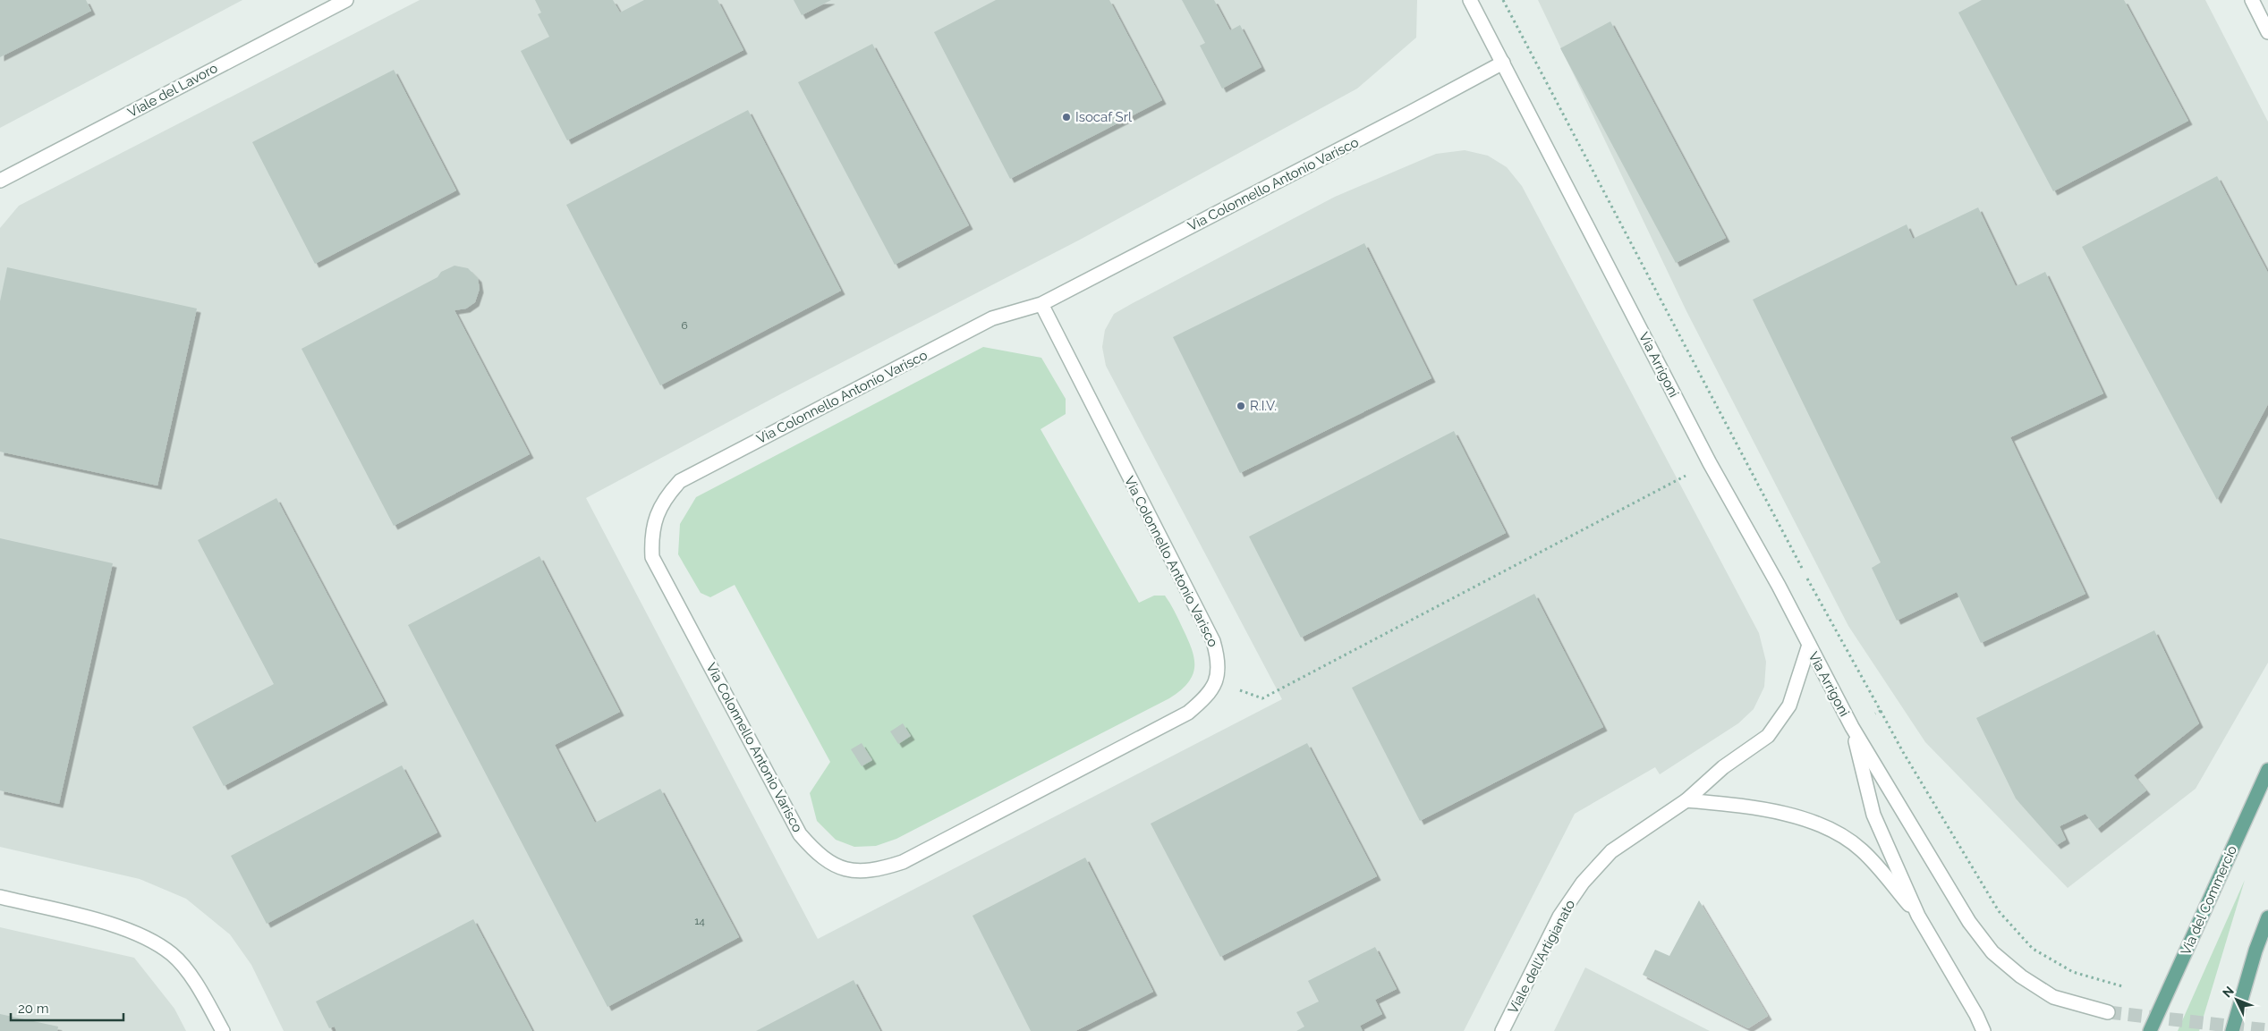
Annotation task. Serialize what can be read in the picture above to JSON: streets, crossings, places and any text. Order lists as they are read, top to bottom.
{
  "streets": {
    "main road": ["Via del Commercio"],
    "street": [
      "Viale del Lavoro",
      "Via Colonnello Antonio Varisco",
      "Via Arrigoni",
      "Viale dell'Artigianato"
    ]
  },
  "crossings": [
    ["Via Colonnello Antonio Varisco", "Via Arrigoni"],
    ["Via Arrigoni", "Viale dell'Artigianato"]
  ],
  "places": ["Isocaf Srl", "R.I.V."],
  "house_numbers": ["6", "14"],
  "scale_bar": "20 m",
  "north": "top left"
}
